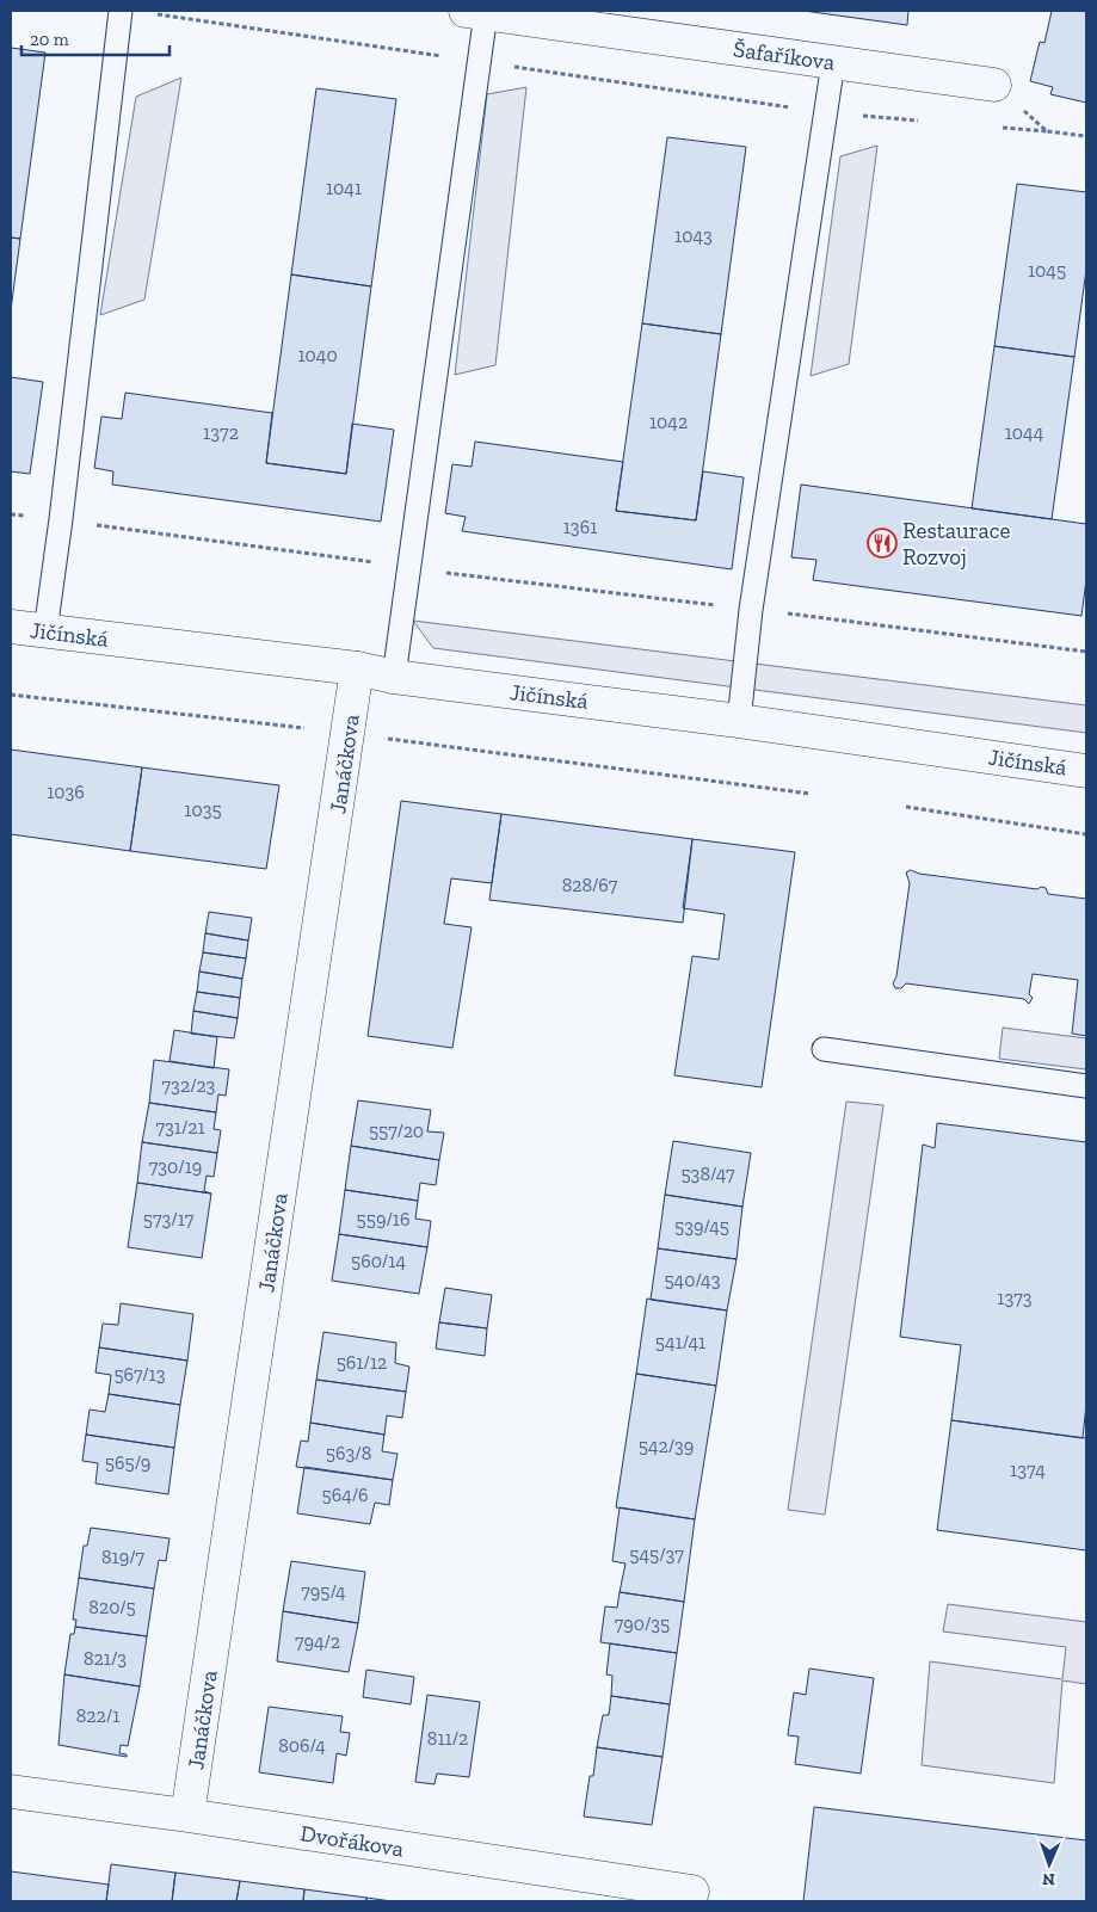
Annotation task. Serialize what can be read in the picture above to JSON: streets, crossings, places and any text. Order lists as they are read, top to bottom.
{
  "streets": {
    "street": [
      "Šafaříkova",
      "Jičínská",
      "Janáčkova",
      "Dvořákova"
    ]
  },
  "crossings": [
    ["Jičínská", "Janáčkova"],
    ["Janáčkova", "Dvořákova"]
  ],
  "places": {
    "restaurant": ["Restaurace Rozvoj"]
  },
  "house_numbers": [
    "1041",
    "1043",
    "1045",
    "1040",
    "1042",
    "1372",
    "1044",
    "1361",
    "1036",
    "1035",
    "828/67",
    "732/23",
    "731/21",
    "557/20",
    "730/19",
    "538/47",
    "573/17",
    "559/16",
    "539/45",
    "560/14",
    "540/43",
    "1373",
    "541/41",
    "561/12",
    "567/13",
    "542/39",
    "563/8",
    "565/9",
    "1374",
    "564/6",
    "545/37",
    "819/7",
    "795/4",
    "820/5",
    "790/35",
    "794/2",
    "821/3",
    "822/1",
    "811/2",
    "806/4"
  ],
  "scale_bar": "20 m",
  "north": "bottom"
}
